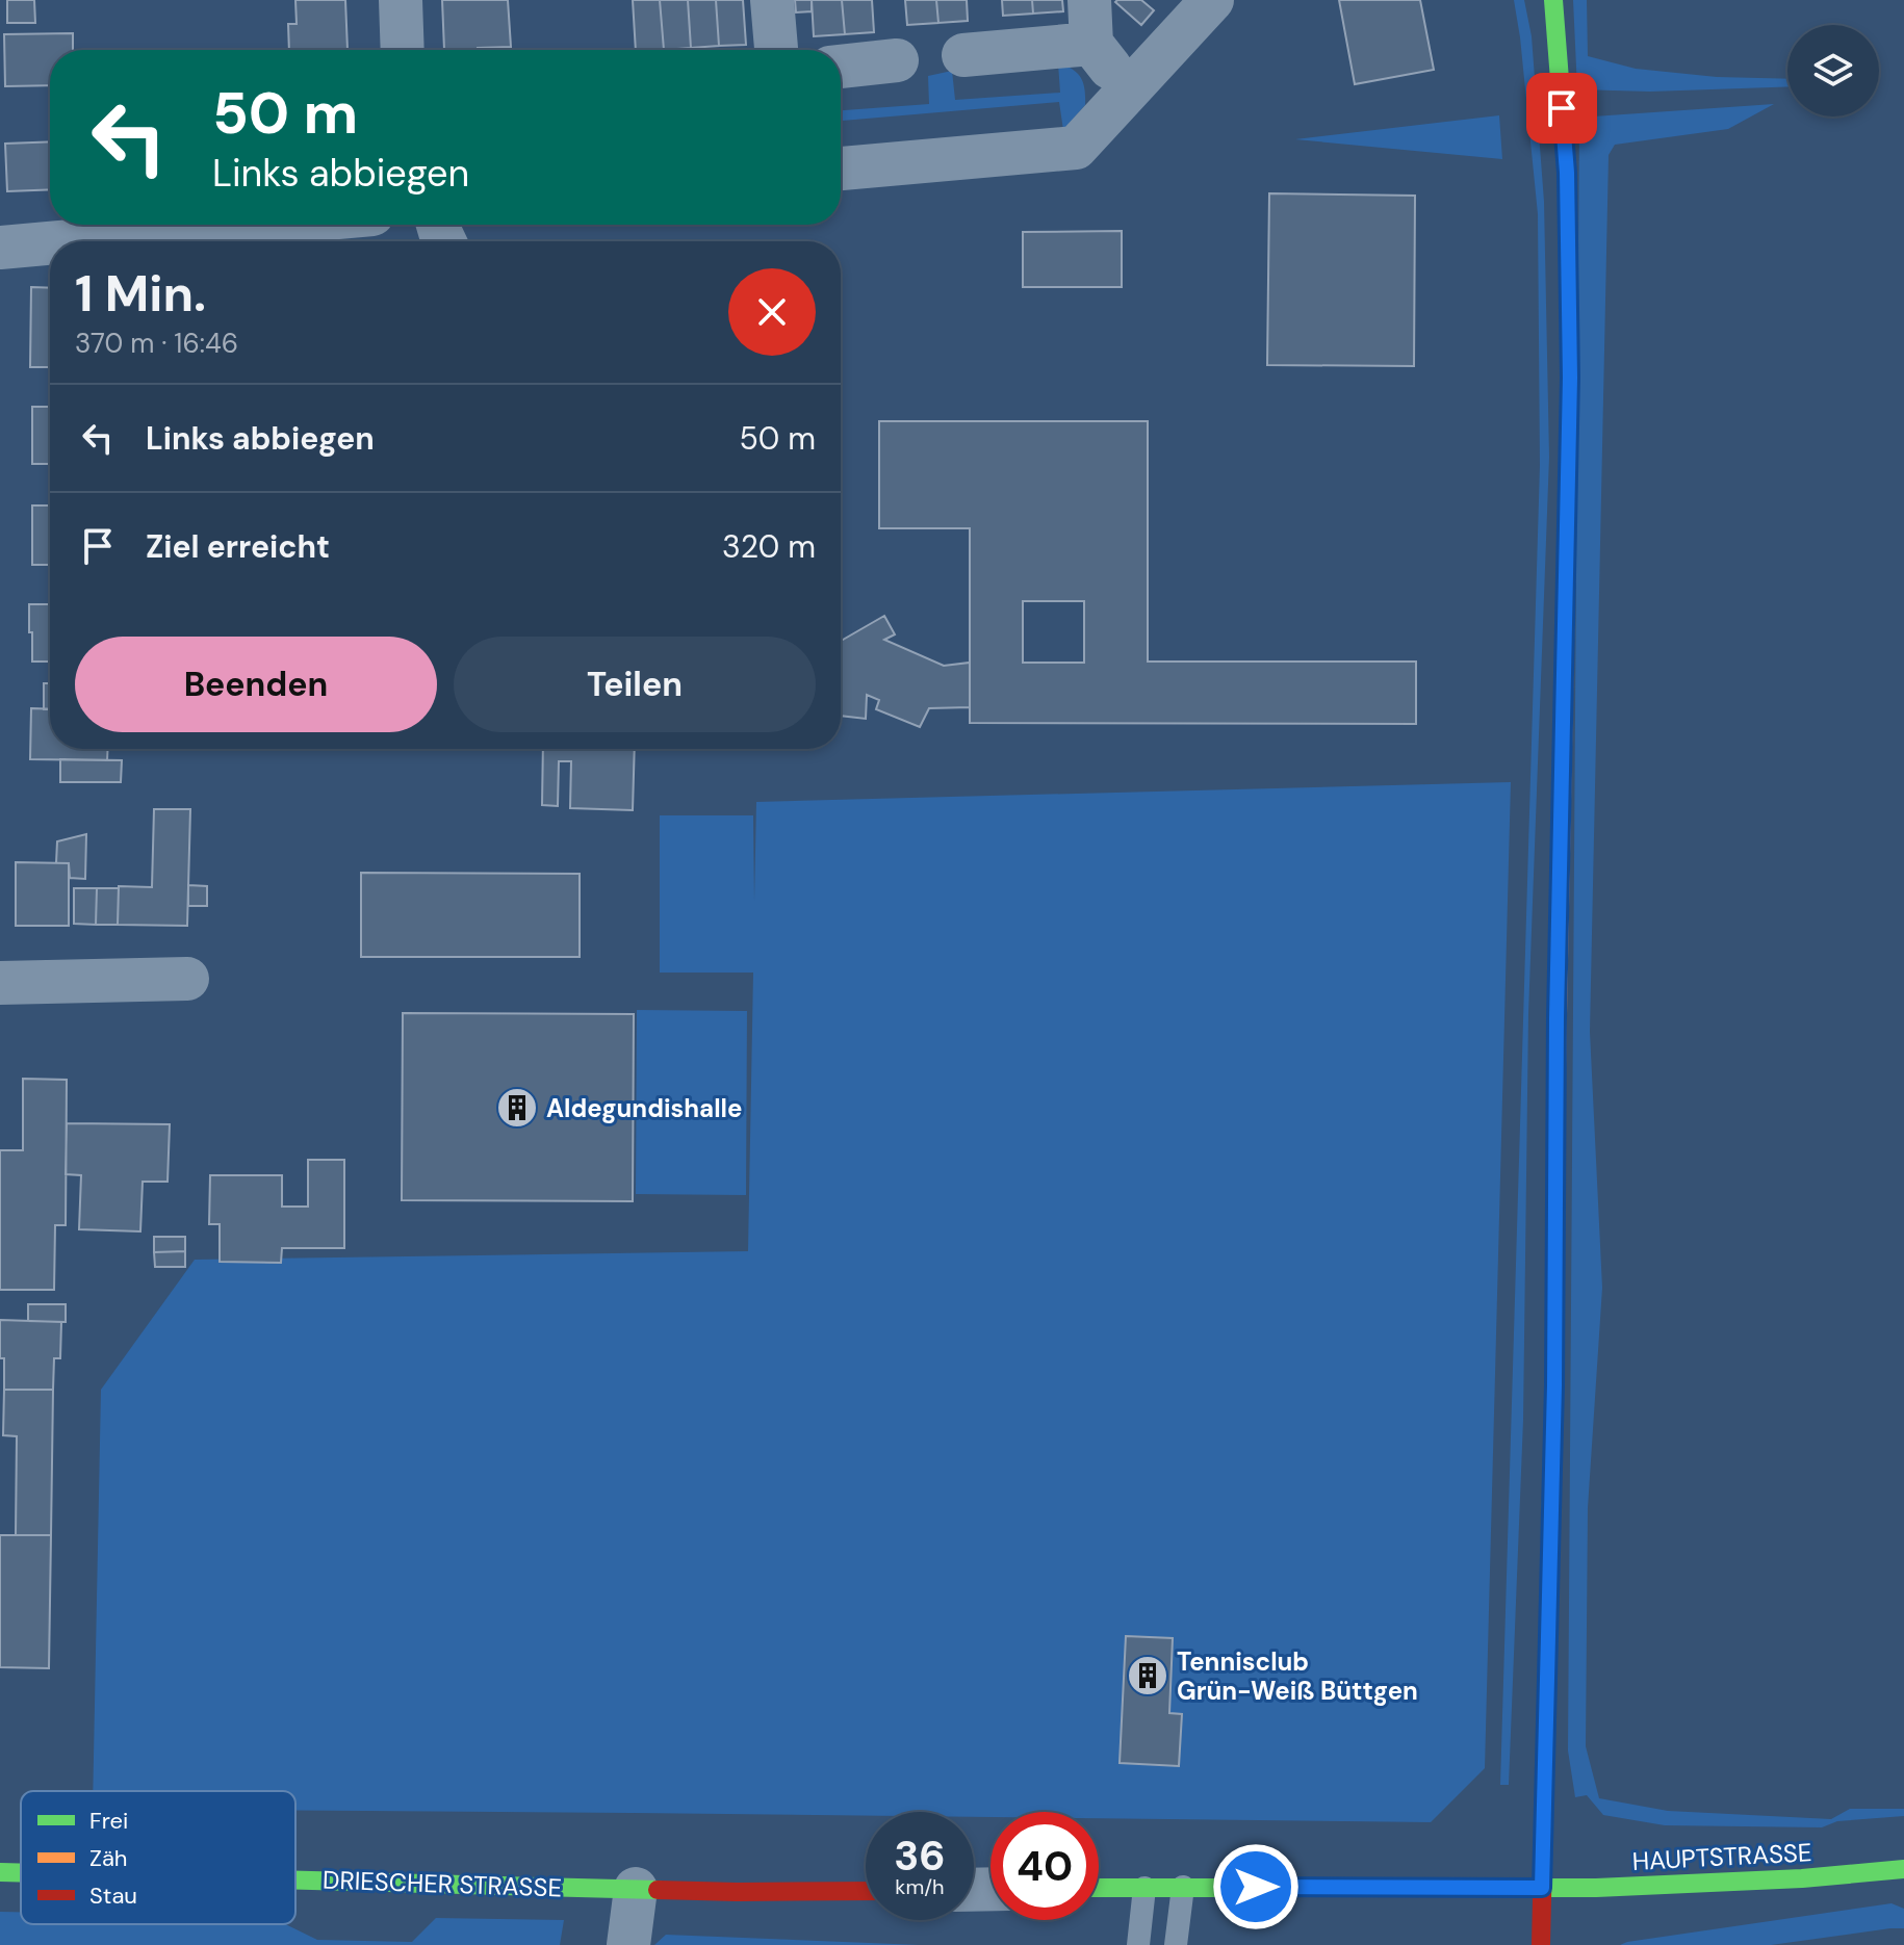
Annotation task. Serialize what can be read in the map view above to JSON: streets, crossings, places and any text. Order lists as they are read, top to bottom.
{
  "streets": {
    "main road": ["HAUPTSTRASSE", "DRIESCHER STRASSE"]
  },
  "places": {
    "building": ["Aldegundishalle", "Tennisclub Grün-Weiß Büttgen"]
  },
  "legend": ["Frei", "Zäh", "Stau"],
  "page": {
    "turn": ["50 m", "Links abbiegen"],
    "heading": ["1 Min.", "370 m · 16:46"],
    "list": [
      {
        "name": "Links abbiegen",
        "value": "50 m"
      },
      {
        "name": "Ziel erreicht",
        "value": "320 m"
      }
    ],
    "buttons": ["Beenden", "Teilen"],
    "speed": "36 km/h",
    "limit": "40"
  }
}
